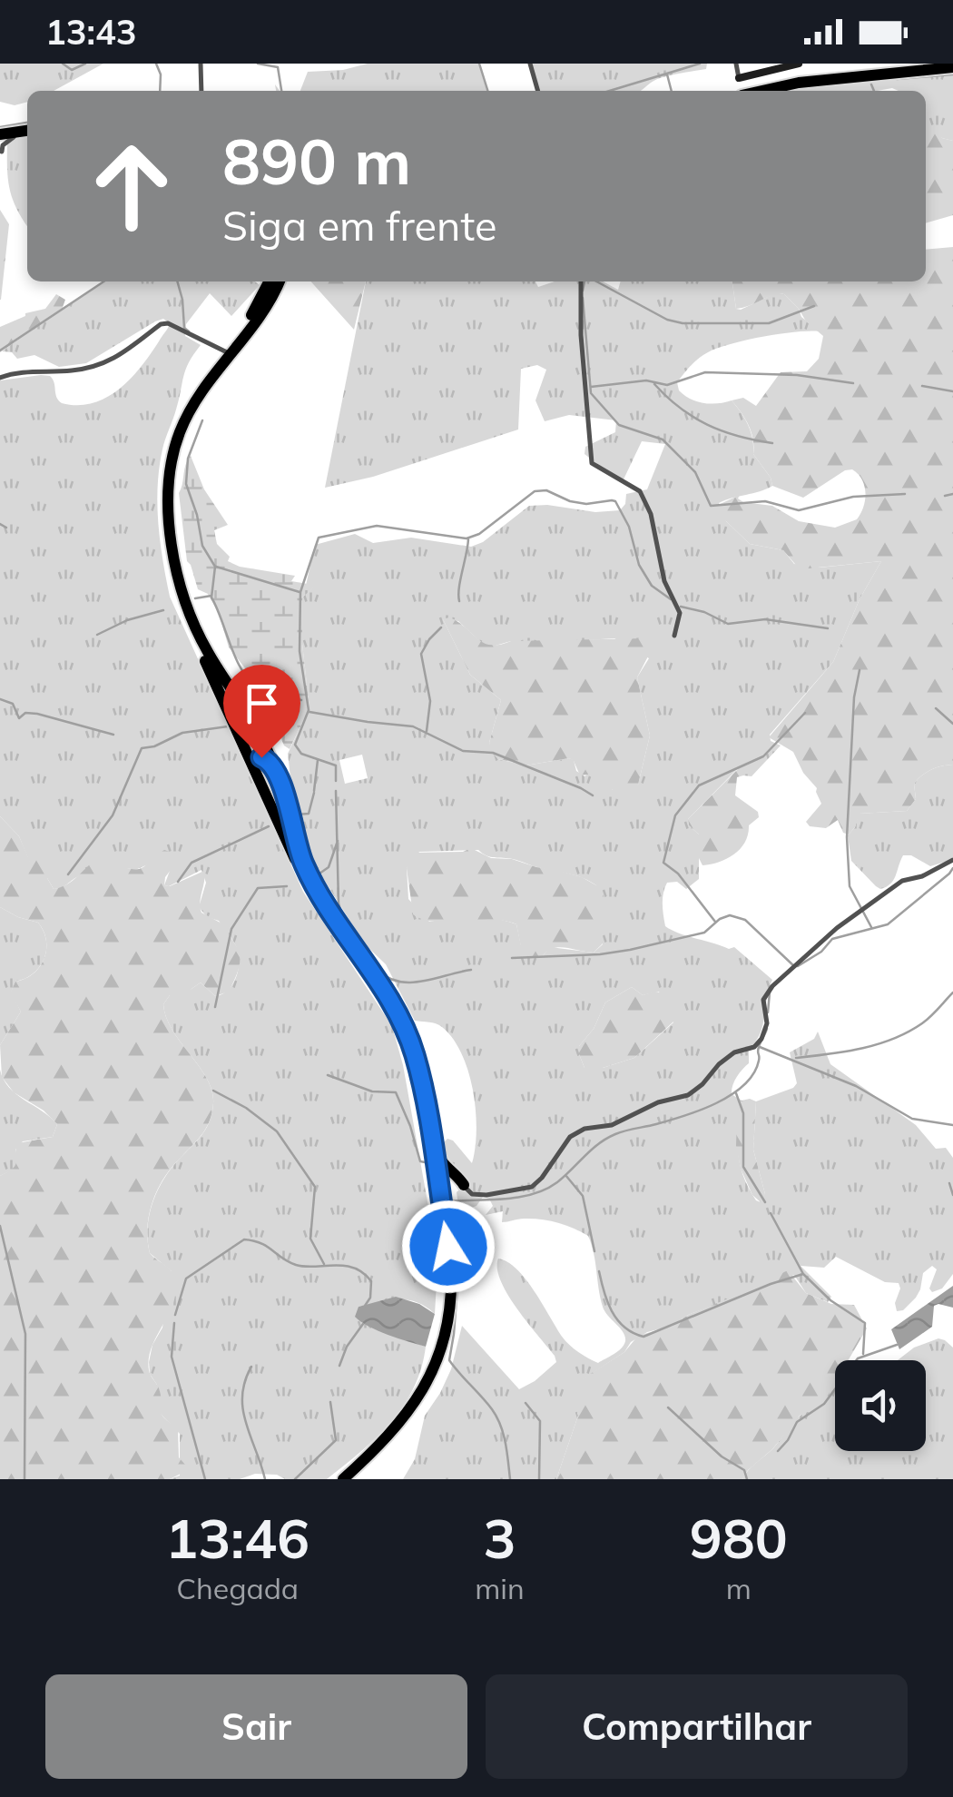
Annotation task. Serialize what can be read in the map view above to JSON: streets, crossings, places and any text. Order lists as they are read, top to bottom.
{
  "page": {
    "status": "13:43",
    "turn": ["890 m", "Siga em frente"],
    "eta": [
      "13:46",
      "Chegada",
      "3",
      "min",
      "980",
      "m"
    ],
    "buttons": ["Sair", "Compartilhar"]
  }
}
